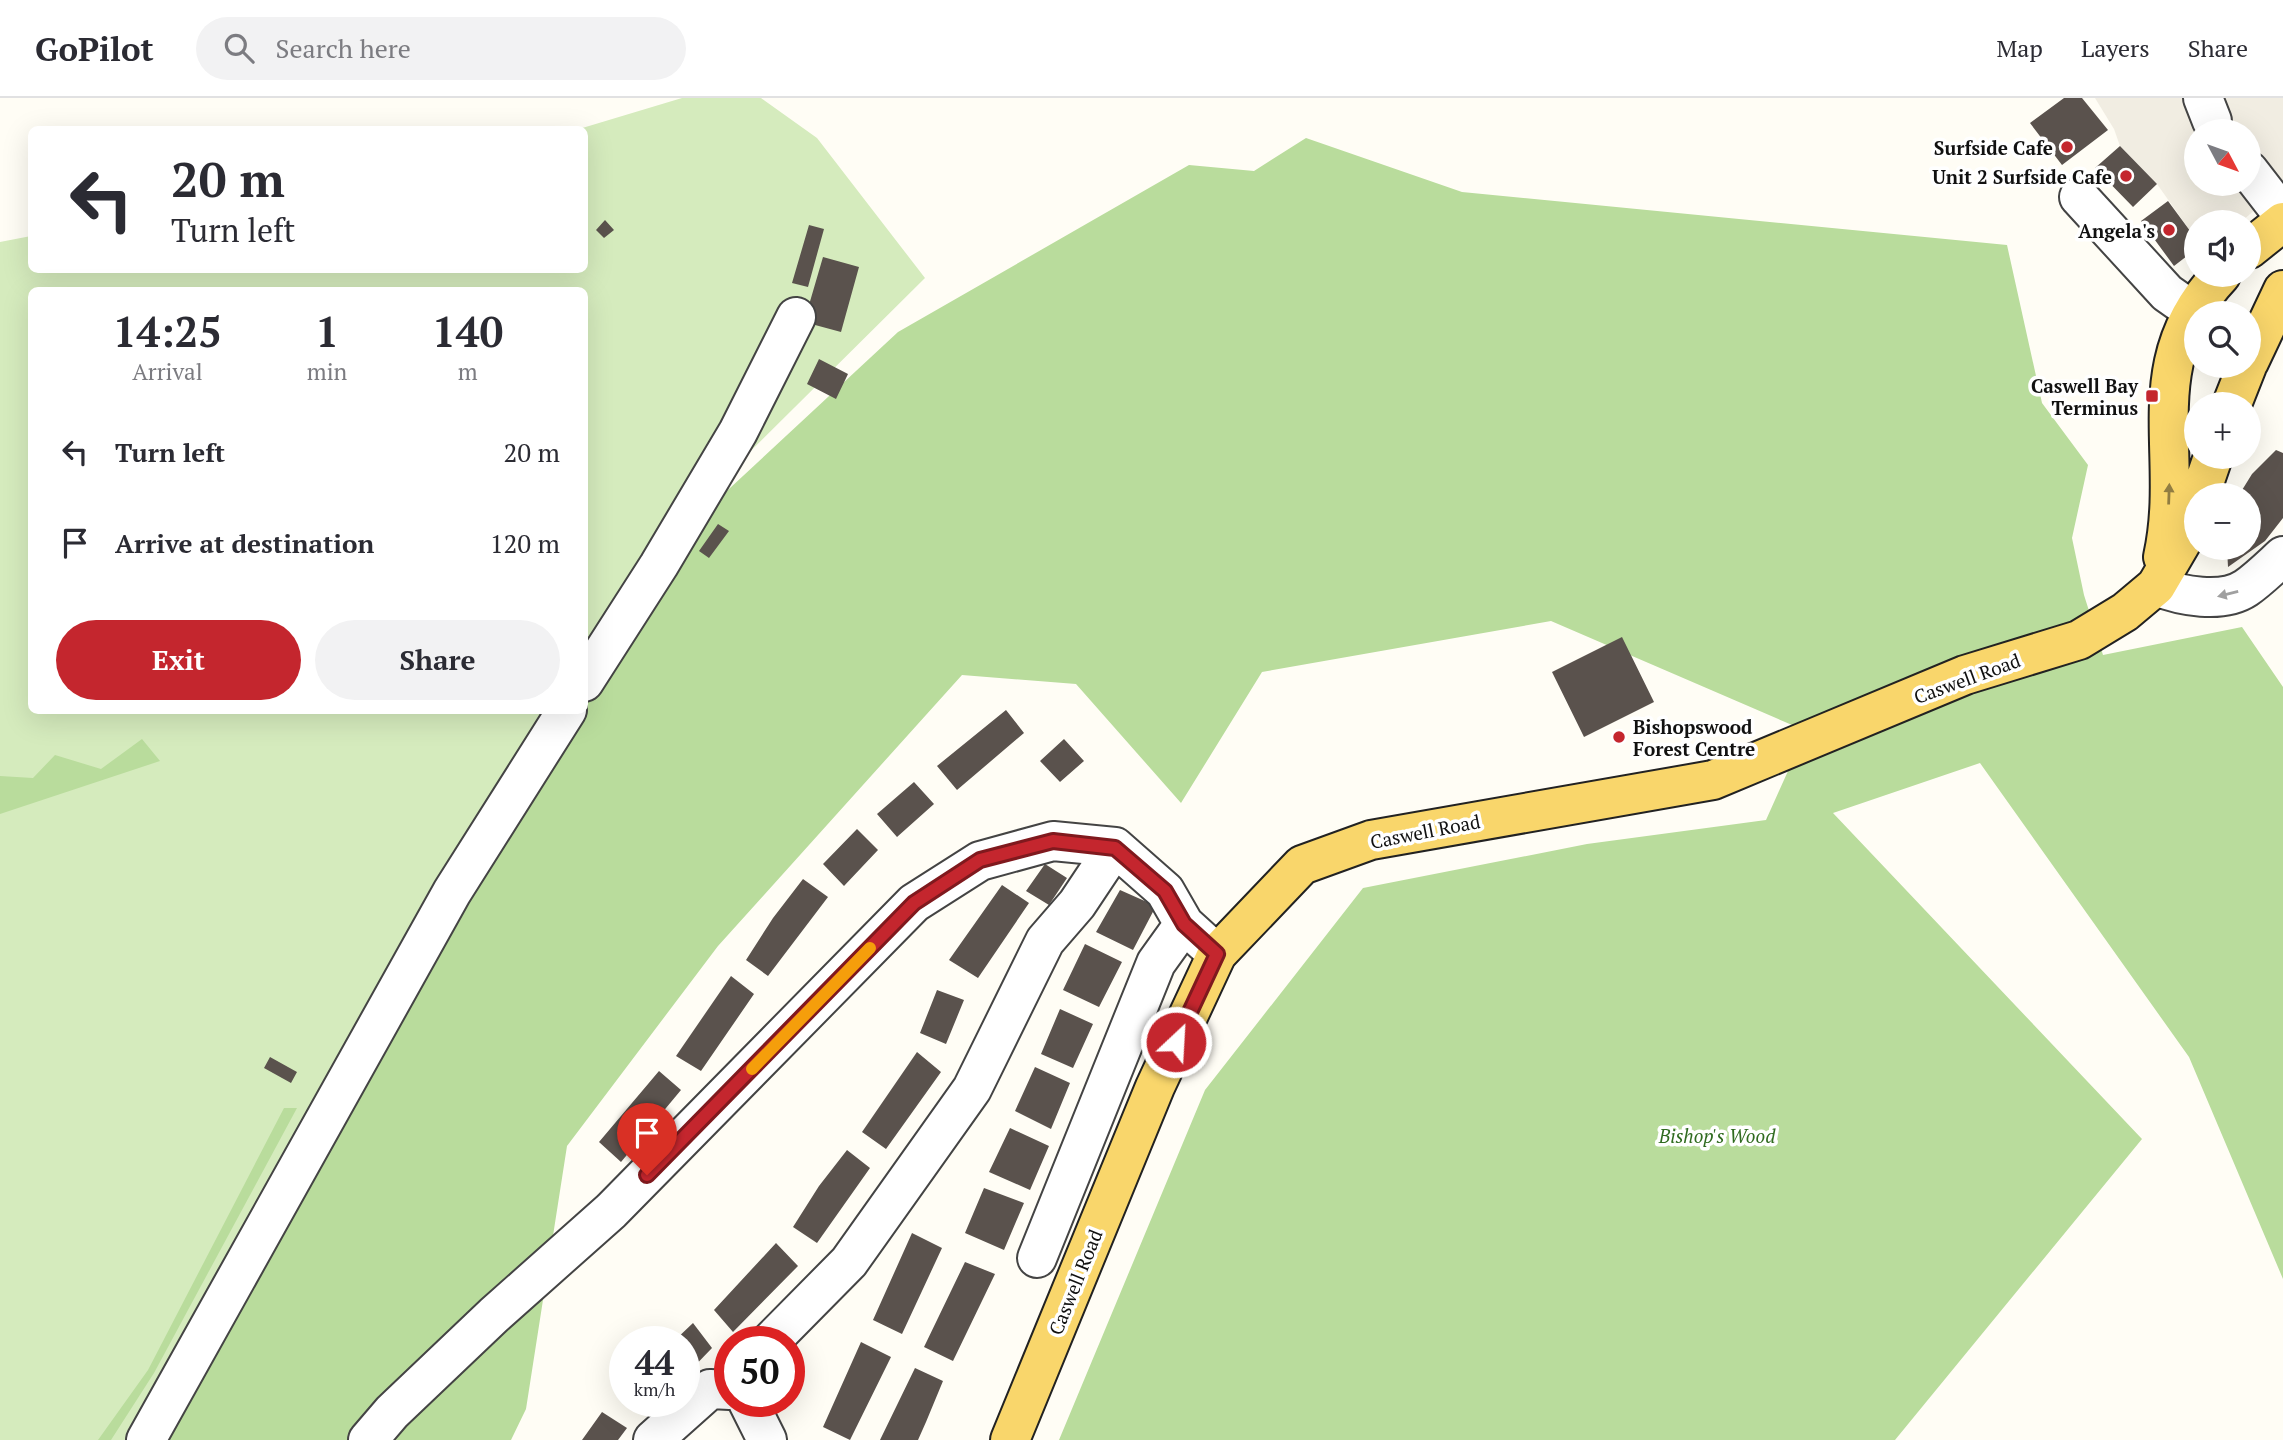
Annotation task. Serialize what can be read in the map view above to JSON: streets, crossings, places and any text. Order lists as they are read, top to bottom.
{
  "streets": {
    "main road": ["Caswell Road"]
  },
  "parks": ["Bishop's Wood"],
  "places": {
    "other": [
      "Surfside Cafe",
      "Unit 2 Surfside Cafe",
      "Angela's",
      "Bishopswood Forest Centre"
    ],
    "transit": ["Caswell Bay Terminus"]
  },
  "north": "bottom right",
  "page": {
    "header": "GoPilot",
    "search": "Search here",
    "nav": ["Map", "Layers", "Share"],
    "map_buttons": ["+", "−"],
    "turn": ["20 m", "Turn left"],
    "eta": [
      "14:25",
      "Arrival",
      "1",
      "min",
      "140",
      "m"
    ],
    "list": [
      {
        "name": "Turn left",
        "value": "20 m"
      },
      {
        "name": "Arrive at destination",
        "value": "120 m"
      }
    ],
    "buttons": ["Exit", "Share"],
    "speed": "44 km/h",
    "limit": "50"
  }
}
